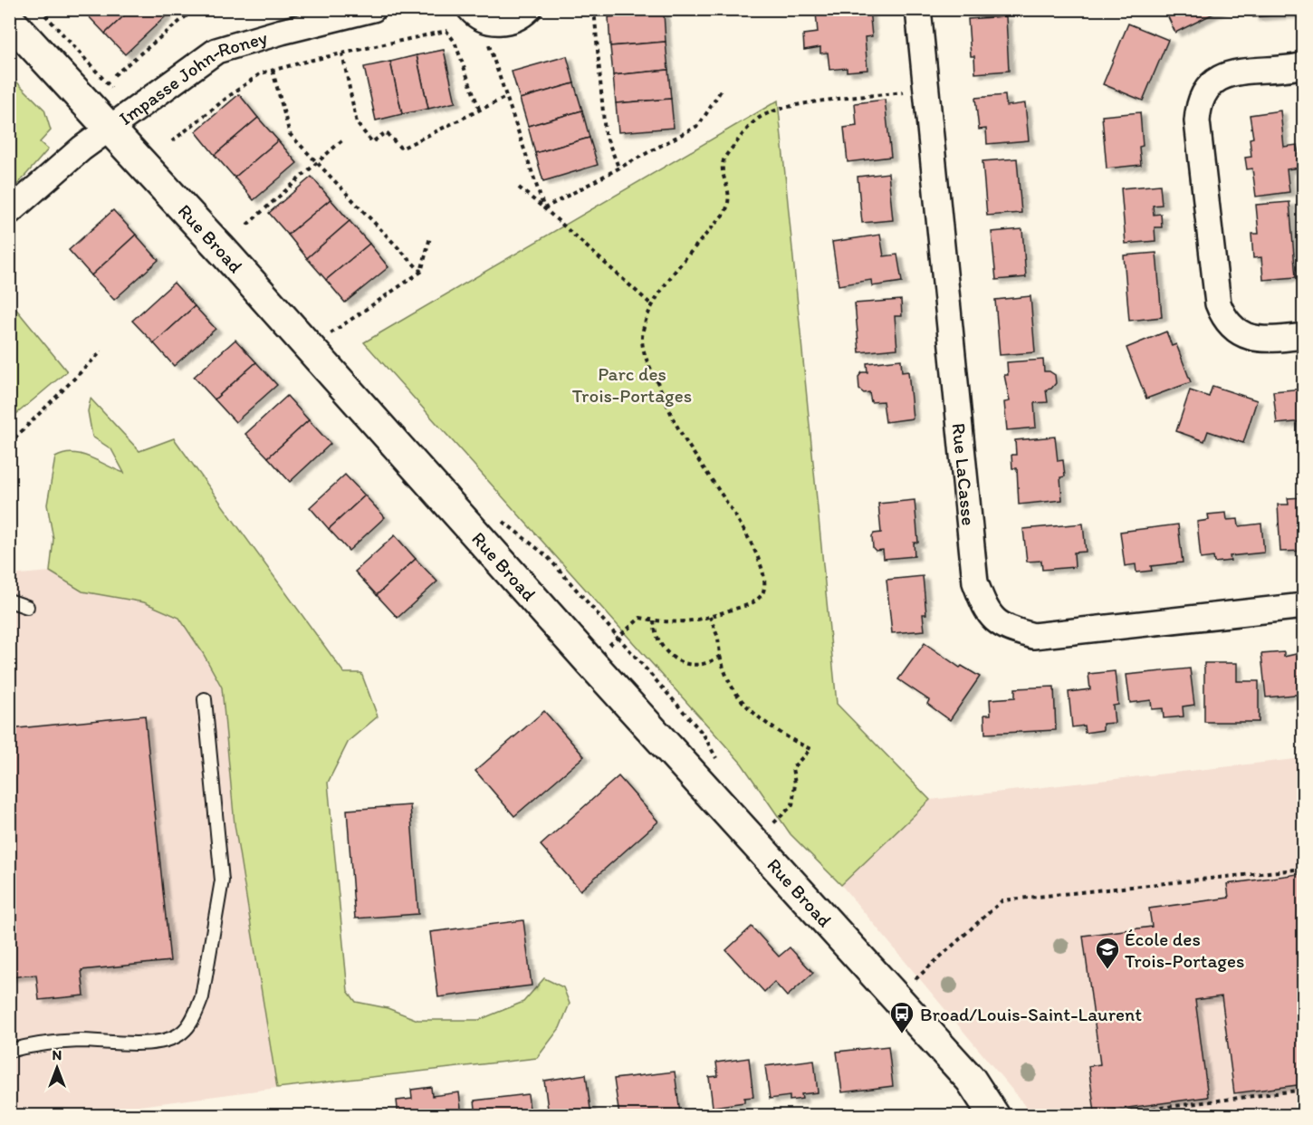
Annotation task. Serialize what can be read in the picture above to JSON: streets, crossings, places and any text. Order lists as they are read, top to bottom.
{
  "streets": {
    "street": ["Impasse John-Roney", "Rue Broad", "Rue LaCasse"]
  },
  "crossings": [
    ["Impasse John-Roney", "Rue Broad"]
  ],
  "parks": ["Parc des Trois-Portages"],
  "places": {
    "school or university": ["École des Trois-Portages"],
    "bus stop": ["Broad/Louis-Saint-Laurent"]
  },
  "north": "top"
}
